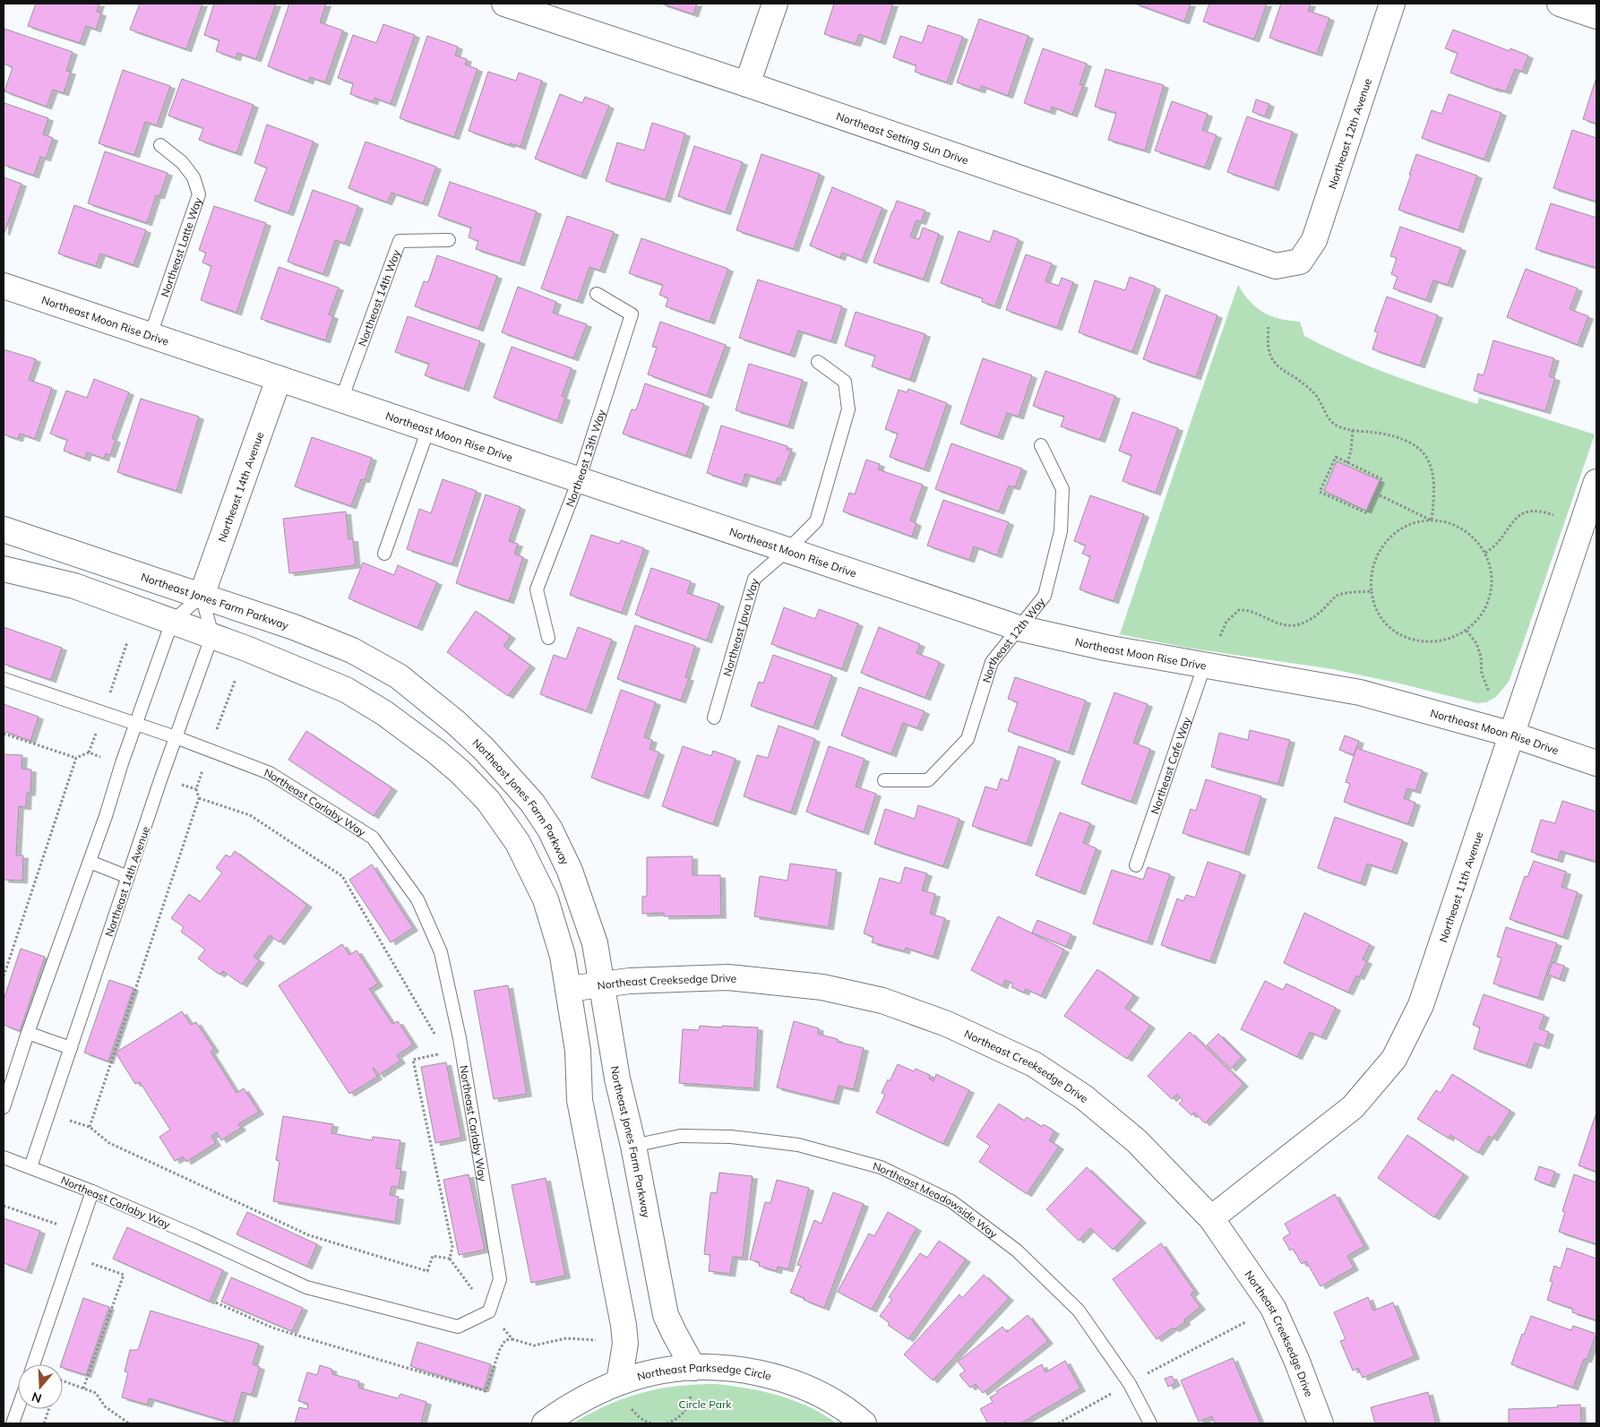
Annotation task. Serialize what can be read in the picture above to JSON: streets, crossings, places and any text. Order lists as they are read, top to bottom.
{
  "streets": {
    "street": [
      "Northeast 12th Avenue",
      "Northeast Setting Sun Drive",
      "Northeast Moon Rise Drive",
      "Northeast 14th Avenue",
      "Northeast Jones Farm Parkway",
      "Northeast 11th Avenue",
      "Northeast Creeksedge Drive",
      "Northeast Parksedge Circle"
    ],
    "lane": [
      "Northeast Latte Way",
      "Northeast 14th Way",
      "Northeast 13th Way",
      "Northeast Java Way",
      "Northeast 12th Way",
      "Northeast Cafe Way",
      "Northeast Carlaby Way",
      "Northeast Meadowside Way"
    ]
  },
  "crossings": [
    ["Northeast 12th Avenue", "Northeast Setting Sun Drive"],
    ["Northeast Latte Way", "Northeast Moon Rise Drive"],
    ["Northeast 14th Way", "Northeast Moon Rise Drive"],
    ["Northeast Moon Rise Drive", "Northeast 13th Way"],
    ["Northeast Moon Rise Drive", "Northeast 14th Avenue"],
    ["Northeast Moon Rise Drive", "Northeast Java Way"],
    ["Northeast Moon Rise Drive", "Northeast 12th Way"],
    ["Northeast Moon Rise Drive", "Northeast Cafe Way"],
    ["Northeast Moon Rise Drive", "Northeast 11th Avenue"],
    ["Northeast 14th Avenue", "Northeast Jones Farm Parkway"],
    ["Northeast 14th Avenue", "Northeast Carlaby Way"],
    ["Northeast Jones Farm Parkway", "Northeast Creeksedge Drive"],
    ["Northeast Jones Farm Parkway", "Northeast Meadowside Way"],
    ["Northeast Jones Farm Parkway", "Northeast Parksedge Circle"],
    ["Northeast 11th Avenue", "Northeast Creeksedge Drive"]
  ],
  "parks": ["Circle Park"],
  "north": "bottom"
}
